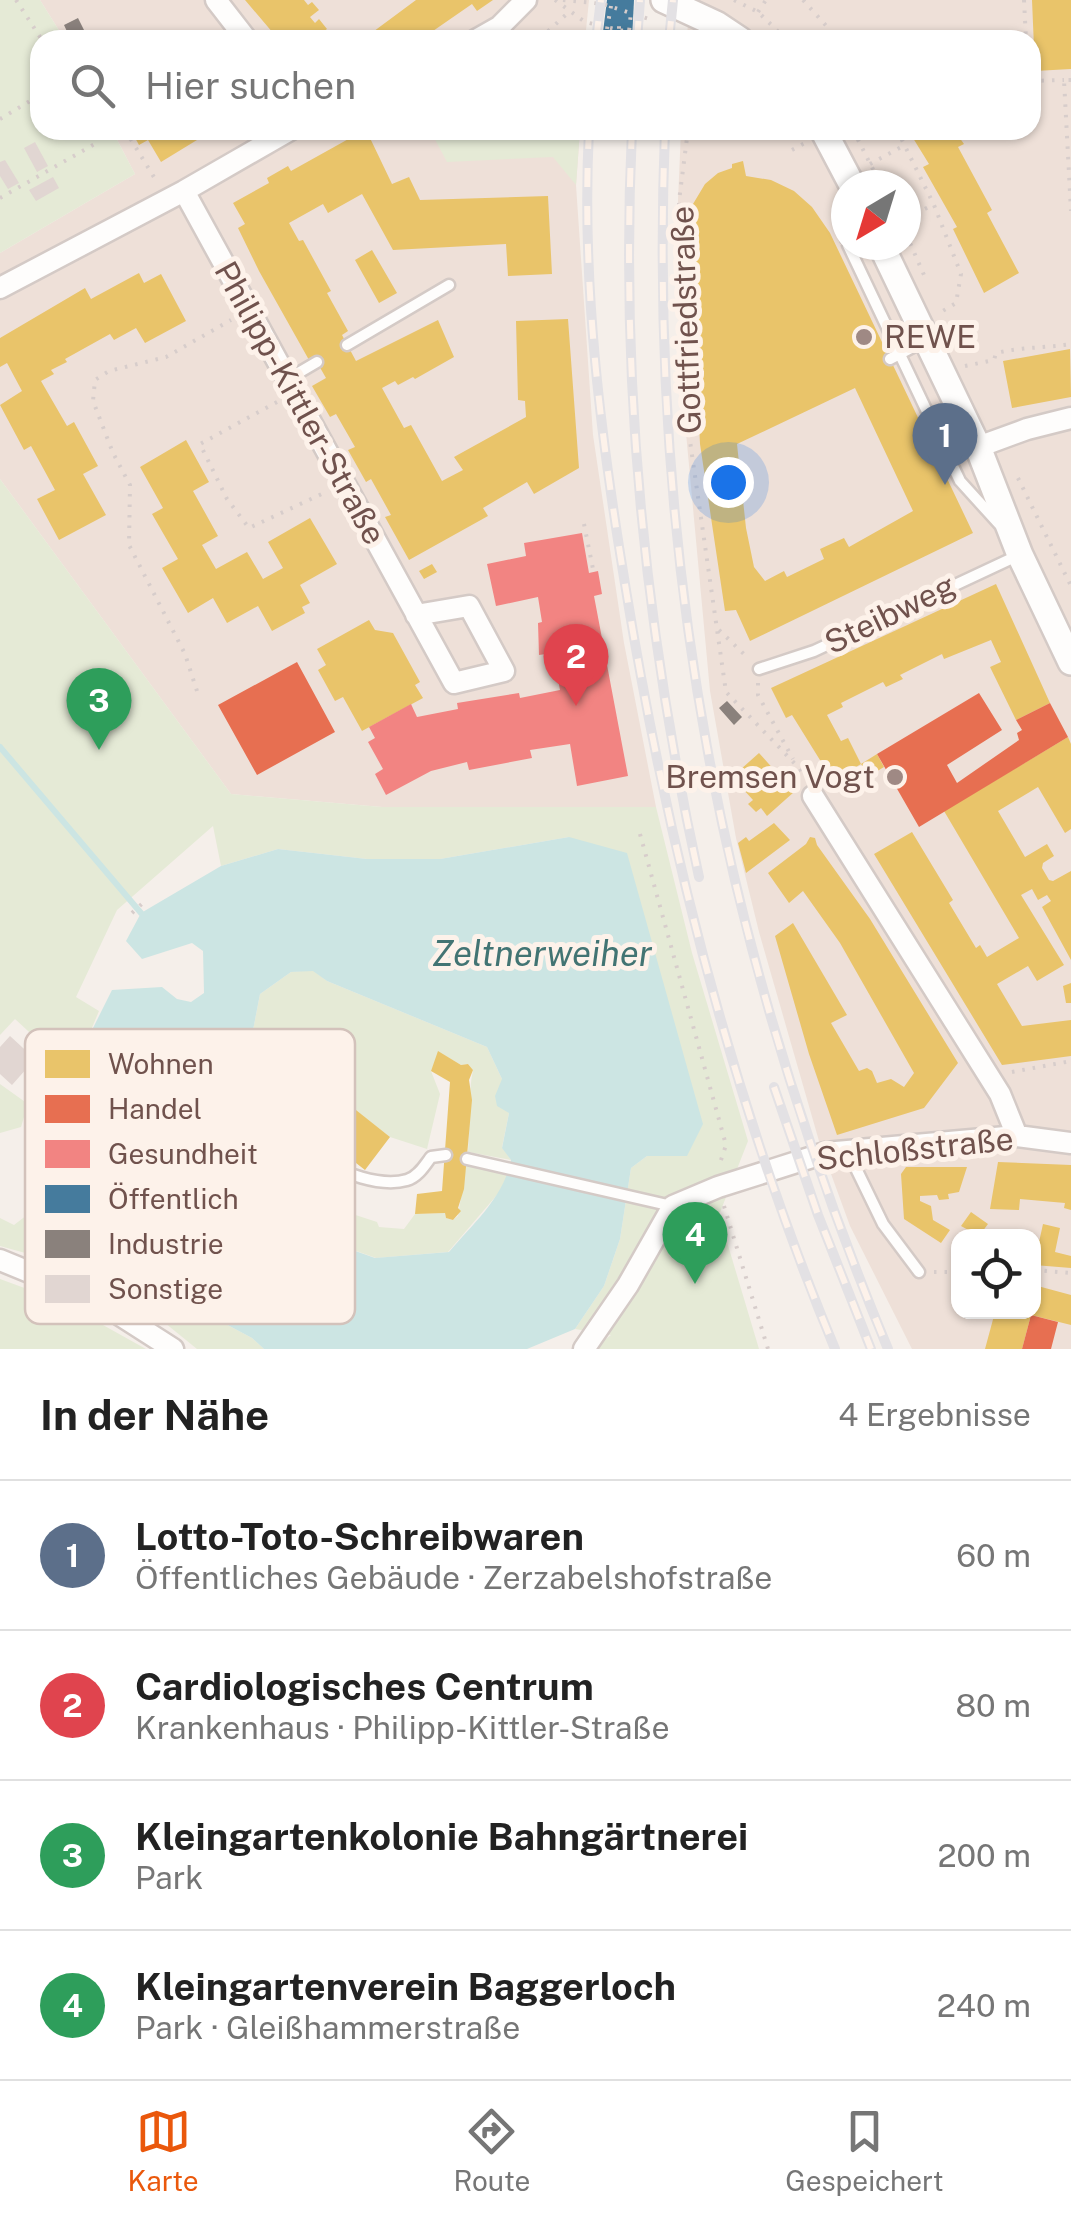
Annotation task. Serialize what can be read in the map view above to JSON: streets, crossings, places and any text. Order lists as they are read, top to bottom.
{
  "streets": {
    "street": ["Philipp-Kittler-Straße", "Schloßstraße"],
    "lane": ["Steibweg"],
    "path": ["Gottfriedstraße"]
  },
  "crossings": [
    ["Gottfriedstraße", "Steibweg"]
  ],
  "water": ["Zeltnerweiher"],
  "places": ["REWE", "Bremsen Vogt"],
  "legend": [
    "Wohnen",
    "Handel",
    "Gesundheit",
    "Öffentlich",
    "Industrie",
    "Sonstige"
  ],
  "north": "bottom left",
  "page": {
    "search": "Hier suchen",
    "pins": [
      "1",
      "2",
      "3",
      "4"
    ],
    "heading": ["In der Nähe", "4 Ergebnisse"],
    "list": [
      {
        "mark": "1",
        "name": "Lotto-Toto-Schreibwaren",
        "note": "Öffentliches Gebäude · Zerzabelshofstraße",
        "value": "60 m"
      },
      {
        "mark": "2",
        "name": "Cardiologisches Centrum",
        "note": "Krankenhaus · Philipp-Kittler-Straße",
        "value": "80 m"
      },
      {
        "mark": "3",
        "name": "Kleingartenkolonie Bahngärtnerei",
        "note": "Park",
        "value": "200 m"
      },
      {
        "mark": "4",
        "name": "Kleingartenverein Baggerloch",
        "note": "Park · Gleißhammerstraße",
        "value": "240 m"
      }
    ],
    "nav": ["Karte", "Route", "Gespeichert"]
  }
}
